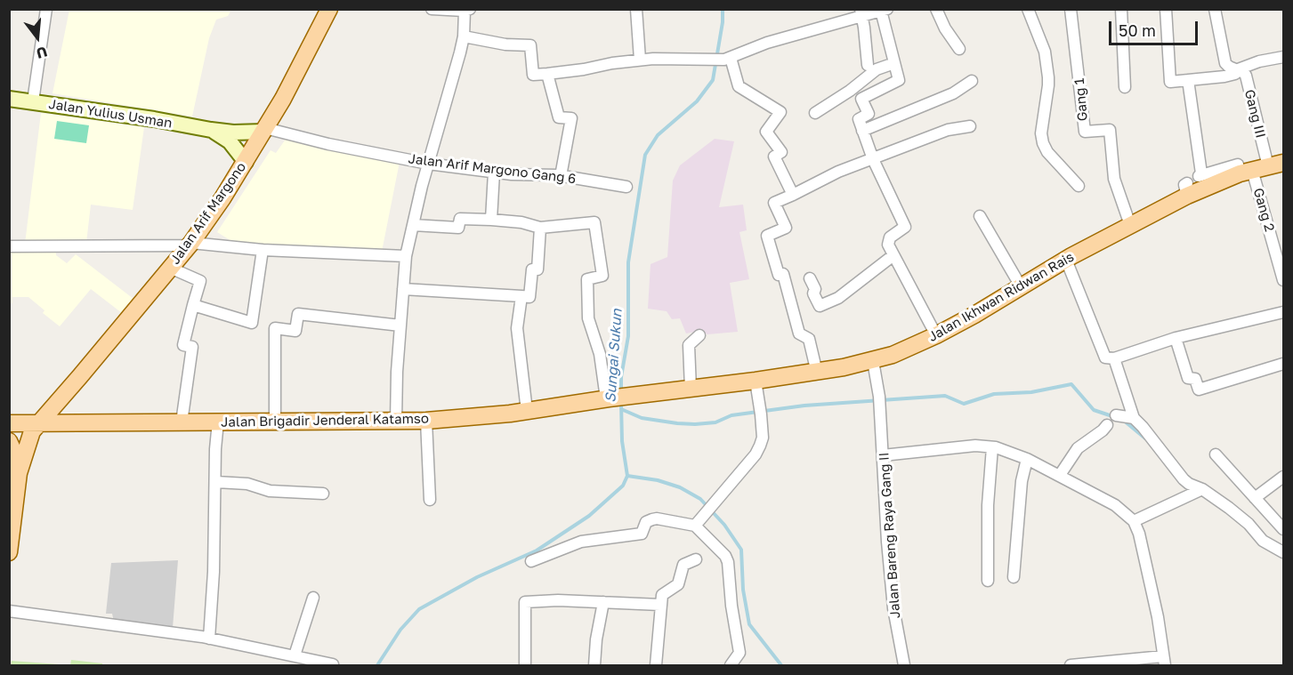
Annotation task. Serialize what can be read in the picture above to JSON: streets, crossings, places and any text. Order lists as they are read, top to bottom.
{
  "streets": {
    "main road": [
      "Jalan Yulius Usman",
      "Jalan Arif Margono",
      "Jalan Ikhwan Ridwan Rais",
      "Jalan Brigadir Jenderal Katamso"
    ],
    "street": [
      "Gang 1",
      "Gang III",
      "Jalan Arif Margono Gang 6",
      "Gang 2",
      "Jalan Bareng Raya Gang II"
    ]
  },
  "crossings": [
    ["Gang 1", "Jalan Ikhwan Ridwan Rais"],
    ["Jalan Yulius Usman", "Jalan Arif Margono Gang 6"],
    ["Jalan Yulius Usman", "Jalan Arif Margono"],
    ["Gang III", "Gang 2"],
    ["Gang III", "Jalan Ikhwan Ridwan Rais"],
    ["Jalan Arif Margono Gang 6", "Jalan Arif Margono"],
    ["Gang 2", "Jalan Ikhwan Ridwan Rais"],
    ["Jalan Arif Margono", "Jalan Brigadir Jenderal Katamso"],
    ["Jalan Ikhwan Ridwan Rais", "Jalan Brigadir Jenderal Katamso"],
    ["Jalan Ikhwan Ridwan Rais", "Jalan Bareng Raya Gang II"]
  ],
  "water": ["Sungai Sukun"],
  "scale_bar": "50 m",
  "north": "bottom"
}
